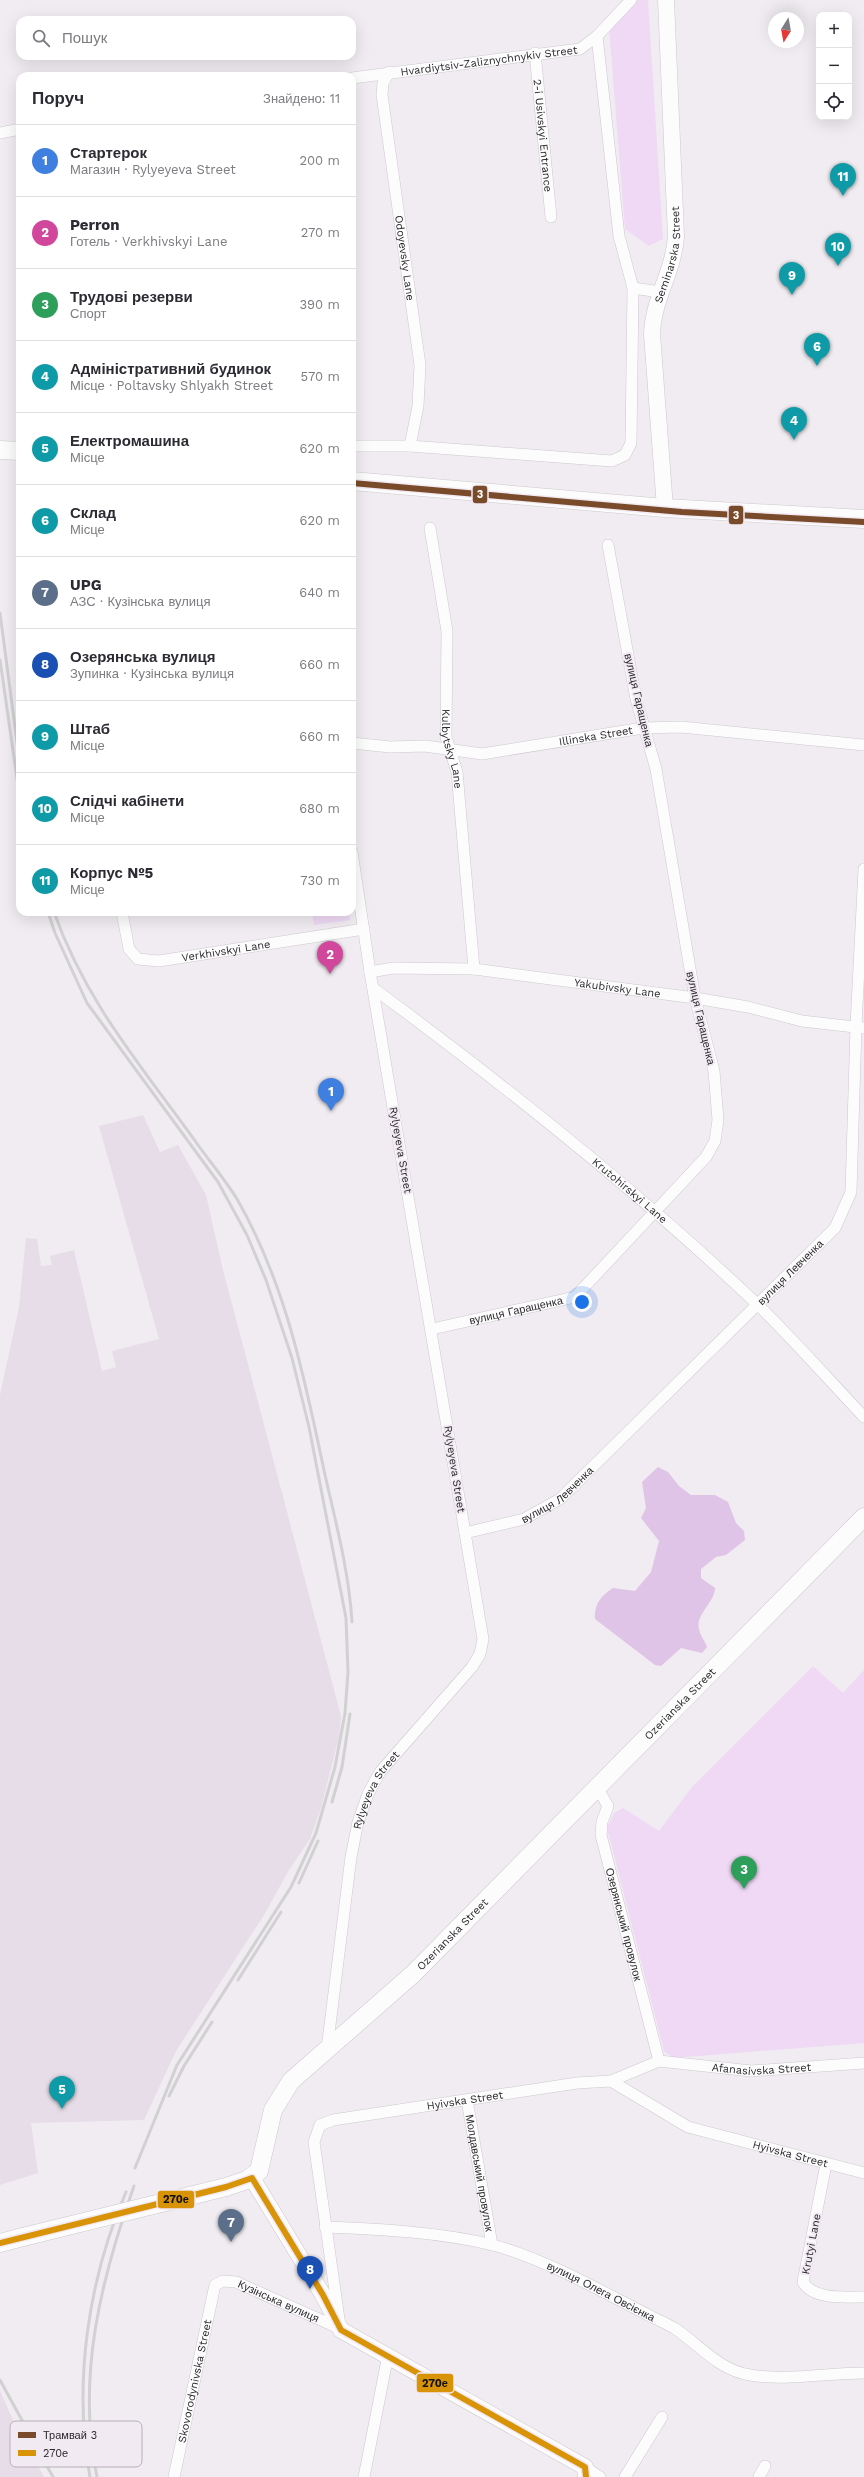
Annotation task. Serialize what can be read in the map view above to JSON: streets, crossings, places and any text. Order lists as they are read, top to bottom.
{
  "streets": {
    "main road": ["Seminarska Street", "Ozerianska Street", "Кузінська вулиця"],
    "street": [
      "Hvardiytsiv-Zaliznychnykiv Street",
      "2-i Usivskyi Entrance",
      "Odoyevsky Lane",
      "вулиця Гаращенка",
      "Illinska Street",
      "Kulbytsky Lane",
      "Verkhivskyi Lane",
      "Yakubivsky Lane",
      "Rylyeyeva Street",
      "Krutohirskyi Lane",
      "вулиця Левченка",
      "Озерянський провулок",
      "Afanasivska Street",
      "Hyivska Street",
      "Молдавський провулок",
      "Krutyi Lane",
      "вулиця Олега Овсієнка",
      "Skovorodynivska Street"
    ]
  },
  "crossings": [
    ["Hvardiytsiv-Zaliznychnykiv Street", "2-i Usivskyi Entrance"],
    ["Hvardiytsiv-Zaliznychnykiv Street", "Odoyevsky Lane"],
    ["вулиця Гаращенка", "Illinska Street"],
    ["вулиця Гаращенка", "Yakubivsky Lane"],
    ["вулиця Гаращенка", "Rylyeyeva Street"],
    ["вулиця Гаращенка", "Krutohirskyi Lane"],
    ["Illinska Street", "Kulbytsky Lane"],
    ["Kulbytsky Lane", "Yakubivsky Lane"],
    ["Verkhivskyi Lane", "Rylyeyeva Street"],
    ["Yakubivsky Lane", "Rylyeyeva Street"],
    ["Yakubivsky Lane", "вулиця Левченка"],
    ["Rylyeyeva Street", "Krutohirskyi Lane"],
    ["Rylyeyeva Street", "вулиця Левченка"],
    ["Rylyeyeva Street", "Ozerianska Street"],
    ["Krutohirskyi Lane", "вулиця Левченка"],
    ["Ozerianska Street", "Озерянський провулок"],
    ["Ozerianska Street", "Кузінська вулиця"],
    ["Озерянський провулок", "Afanasivska Street"],
    ["Озерянський провулок", "Hyivska Street"],
    ["Afanasivska Street", "Hyivska Street"],
    ["Hyivska Street", "Молдавський провулок"],
    ["Hyivska Street", "Krutyi Lane"],
    ["Hyivska Street", "вулиця Олега Овсієнка"],
    ["Молдавський провулок", "вулиця Олега Овсієнка"],
    ["Кузінська вулиця", "Skovorodynivska Street"]
  ],
  "lines": ["tram line 3", "transit line 270е"],
  "legend": ["Трамвай 3", "270е"],
  "north": "bottom",
  "page": {
    "map_buttons": ["+", "−"],
    "search": "Пошук",
    "heading": ["Поруч", "Знайдено: 11"],
    "list": [
      {
        "mark": "1",
        "name": "Стартерок",
        "note": "Магазин · Rylyeyeva Street",
        "value": "200 m"
      },
      {
        "mark": "2",
        "name": "Perron",
        "note": "Готель · Verkhivskyi Lane",
        "value": "270 m"
      },
      {
        "mark": "3",
        "name": "Трудові резерви",
        "note": "Спорт",
        "value": "390 m"
      },
      {
        "mark": "4",
        "name": "Адміністративний будинок",
        "note": "Місце · Poltavsky Shlyakh Street",
        "value": "570 m"
      },
      {
        "mark": "5",
        "name": "Електромашина",
        "note": "Місце",
        "value": "620 m"
      },
      {
        "mark": "6",
        "name": "Склад",
        "note": "Місце",
        "value": "620 m"
      },
      {
        "mark": "7",
        "name": "UPG",
        "note": "АЗС · Кузінська вулиця",
        "value": "640 m"
      },
      {
        "mark": "8",
        "name": "Озерянська вулиця",
        "note": "Зупинка · Кузінська вулиця",
        "value": "660 m"
      },
      {
        "mark": "9",
        "name": "Штаб",
        "note": "Місце",
        "value": "660 m"
      },
      {
        "mark": "10",
        "name": "Слідчі кабінети",
        "note": "Місце",
        "value": "680 m"
      },
      {
        "mark": "11",
        "name": "Корпус №5",
        "note": "Місце",
        "value": "730 m"
      }
    ],
    "pins": [
      "11",
      "10",
      "9",
      "6",
      "4",
      "2",
      "1",
      "3",
      "5",
      "7",
      "8"
    ]
  }
}
